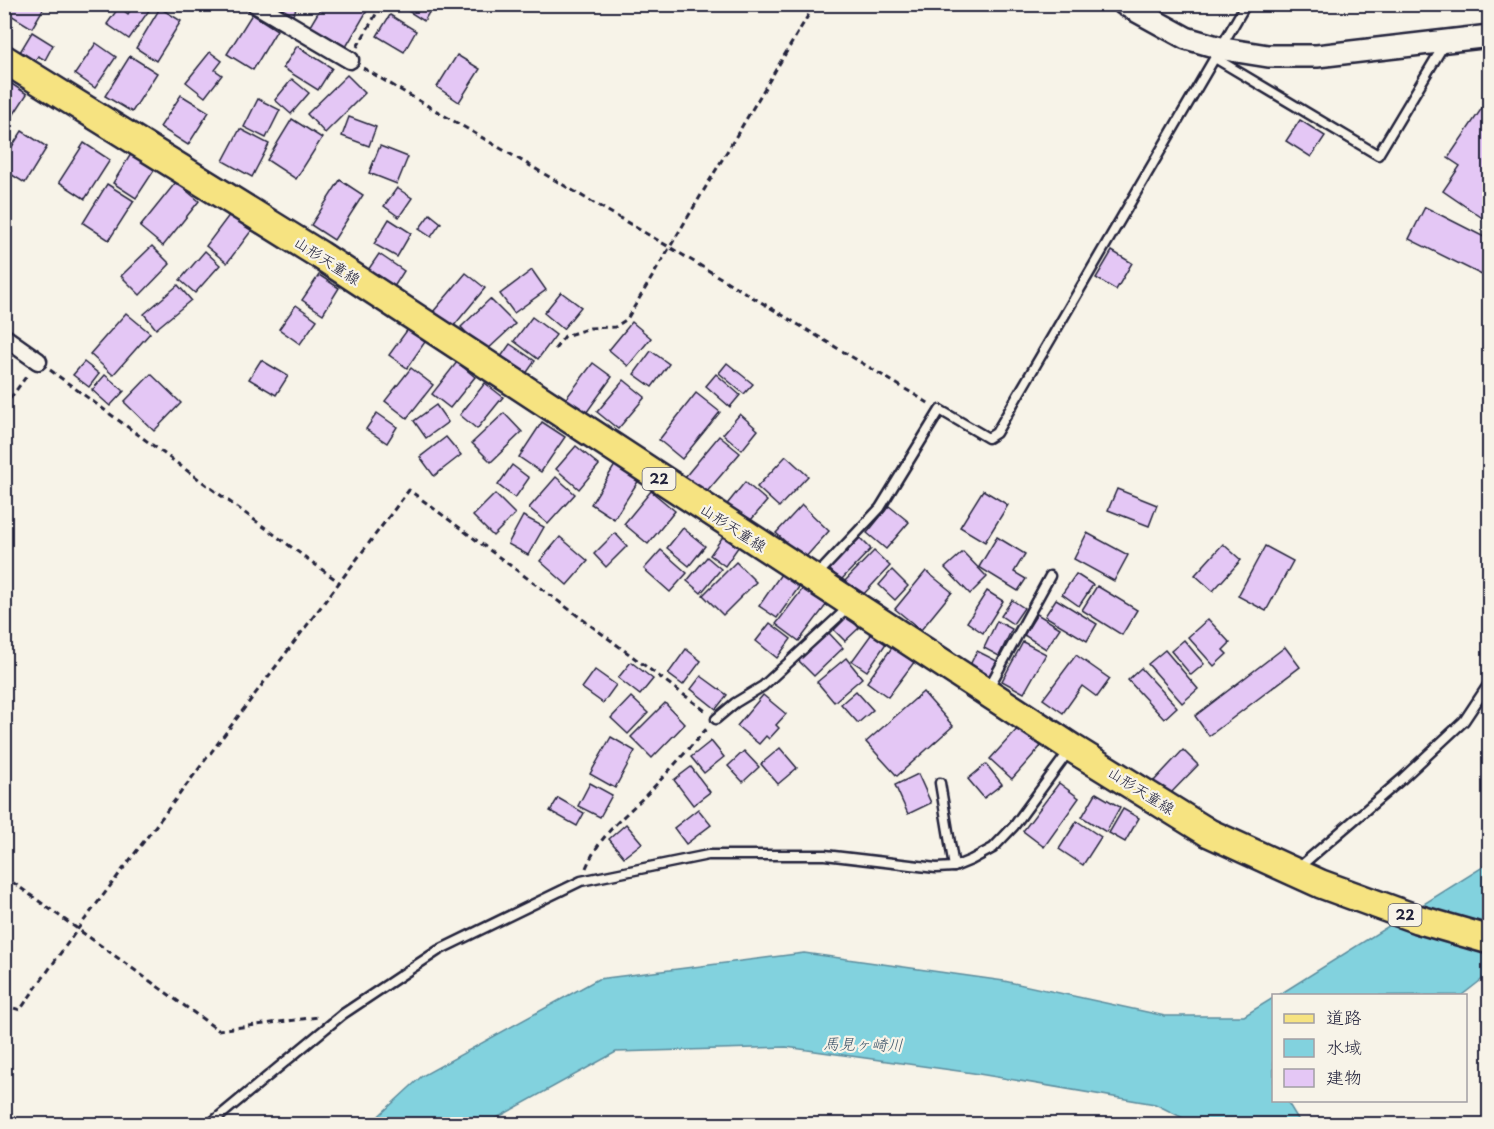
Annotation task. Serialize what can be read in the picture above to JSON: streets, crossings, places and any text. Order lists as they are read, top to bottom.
{
  "streets": {
    "main road": ["山形天童線", "22"]
  },
  "water": ["馬見ヶ崎川"],
  "legend": ["道路", "水域", "建物"]
}
